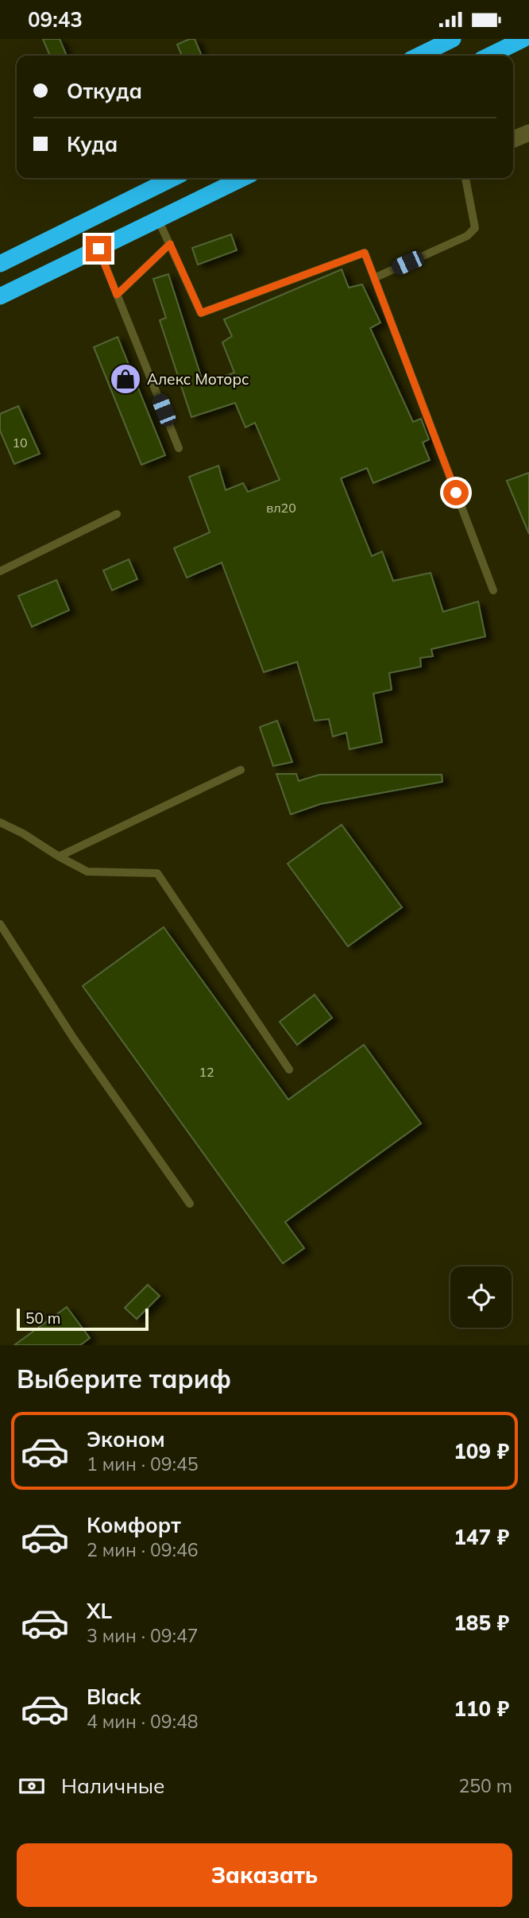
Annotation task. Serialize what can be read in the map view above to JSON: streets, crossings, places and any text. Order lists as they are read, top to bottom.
{
  "places": {
    "shop": ["Алекс Моторс"]
  },
  "house_numbers": ["10", "вл20", "12"],
  "scale_bar": "50 m",
  "page": {
    "status": "09:43",
    "banner": ["Откуда", "Куда"],
    "scale": "50 m",
    "heading": "Выберите тариф",
    "list": [
      {
        "name": "Эконом",
        "note": "1 мин · 09:45",
        "value": "109 ₽"
      },
      {
        "name": "Комфорт",
        "note": "2 мин · 09:46",
        "value": "147 ₽"
      },
      {
        "name": "XL",
        "note": "3 мин · 09:47",
        "value": "185 ₽"
      },
      {
        "name": "Black",
        "note": "4 мин · 09:48",
        "value": "110 ₽"
      }
    ],
    "pay": ["Наличные", "250 m"],
    "buttons": "Заказать"
  }
}
